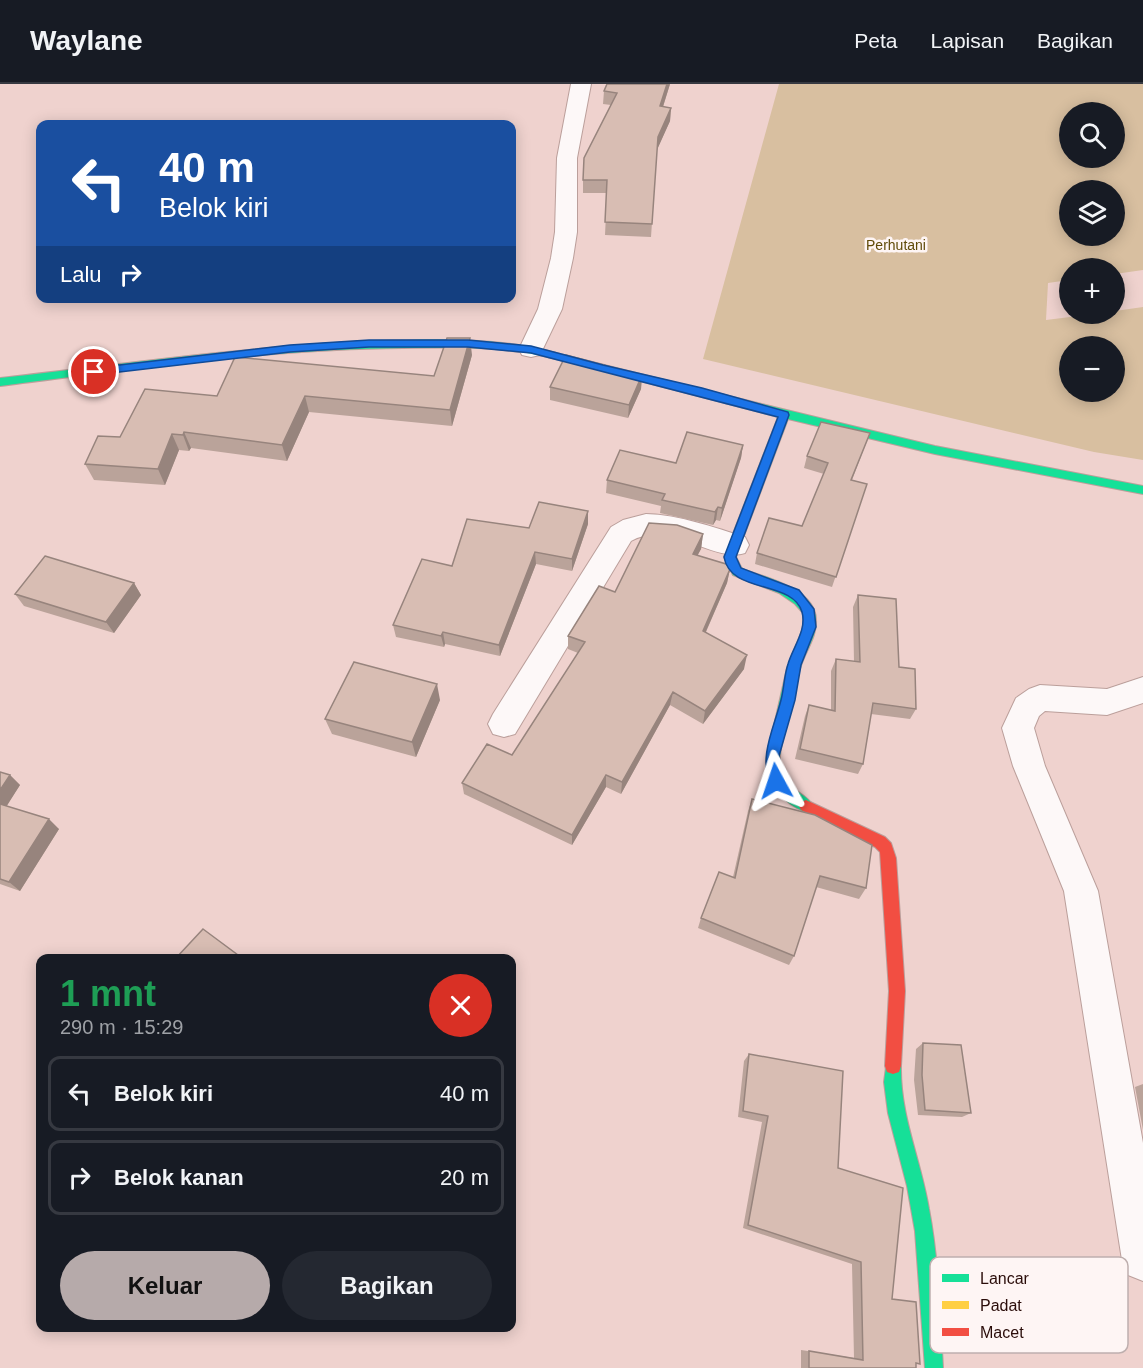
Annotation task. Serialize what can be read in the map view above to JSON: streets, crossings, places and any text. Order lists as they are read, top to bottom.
{
  "parks": ["Perhutani"],
  "legend": ["Lancar", "Padat", "Macet"],
  "page": {
    "header": "Waylane",
    "nav": ["Peta", "Lapisan", "Bagikan"],
    "map_buttons": ["+", "−"],
    "turn": ["40 m", "Belok kiri"],
    "then": "Lalu",
    "heading": ["1 mnt", "290 m · 15:29"],
    "list": [
      {
        "name": "Belok kiri",
        "value": "40 m"
      },
      {
        "name": "Belok kanan",
        "value": "20 m"
      }
    ],
    "buttons": ["Keluar", "Bagikan"]
  }
}
